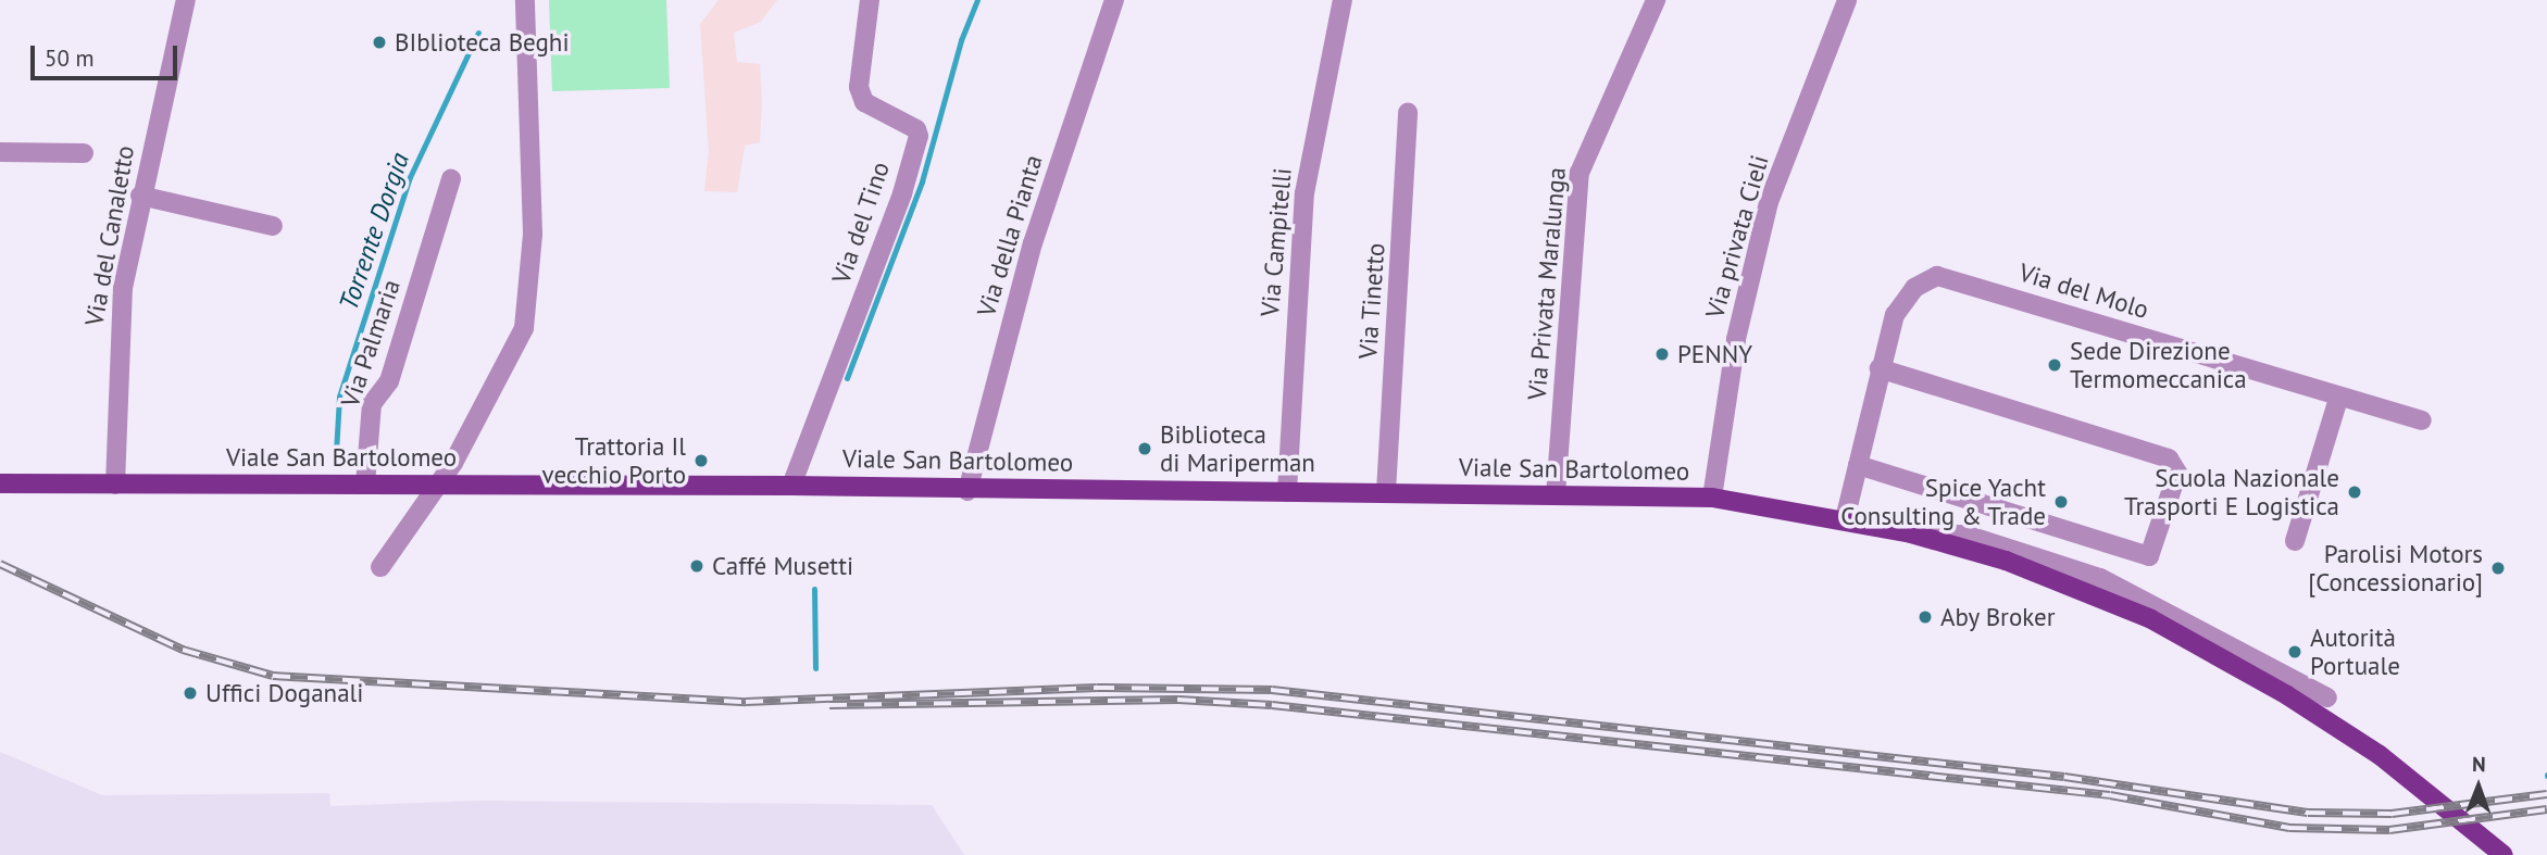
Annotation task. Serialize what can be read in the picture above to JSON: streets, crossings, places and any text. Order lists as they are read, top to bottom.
{
  "streets": {
    "main road": ["Viale San Bartolomeo"],
    "street": [
      "Via del Tino",
      "Via del Canaletto",
      "Via della Pianta",
      "Via privata Cieli",
      "Via Campitelli",
      "Via Privata Maralunga",
      "Via del Molo",
      "Via Tinetto",
      "Via Palmaria"
    ]
  },
  "crossings": [
    ["Via del Tino", "Viale San Bartolomeo"],
    ["Via del Canaletto", "Viale San Bartolomeo"],
    ["Via della Pianta", "Viale San Bartolomeo"],
    ["Via privata Cieli", "Viale San Bartolomeo"],
    ["Via Campitelli", "Viale San Bartolomeo"],
    ["Via Privata Maralunga", "Viale San Bartolomeo"],
    ["Via Tinetto", "Viale San Bartolomeo"],
    ["Via Palmaria", "Viale San Bartolomeo"]
  ],
  "water": ["Torrente Dorgia"],
  "places": [
    "BIblioteca Beghi",
    "PENNY",
    "Sede Direzione Termomeccanica",
    "Biblioteca di Mariperman",
    "Trattoria Il vecchio Porto",
    "Scuola Nazionale Trasporti E Logistica",
    "Spice Yacht Consulting & Trade",
    "Caffé Musetti",
    "Parolisi Motors [Concessionario]",
    "Aby Broker",
    "Autorità Portuale",
    "Uffici Doganali"
  ],
  "scale_bar": "50 m",
  "north": "top"
}
